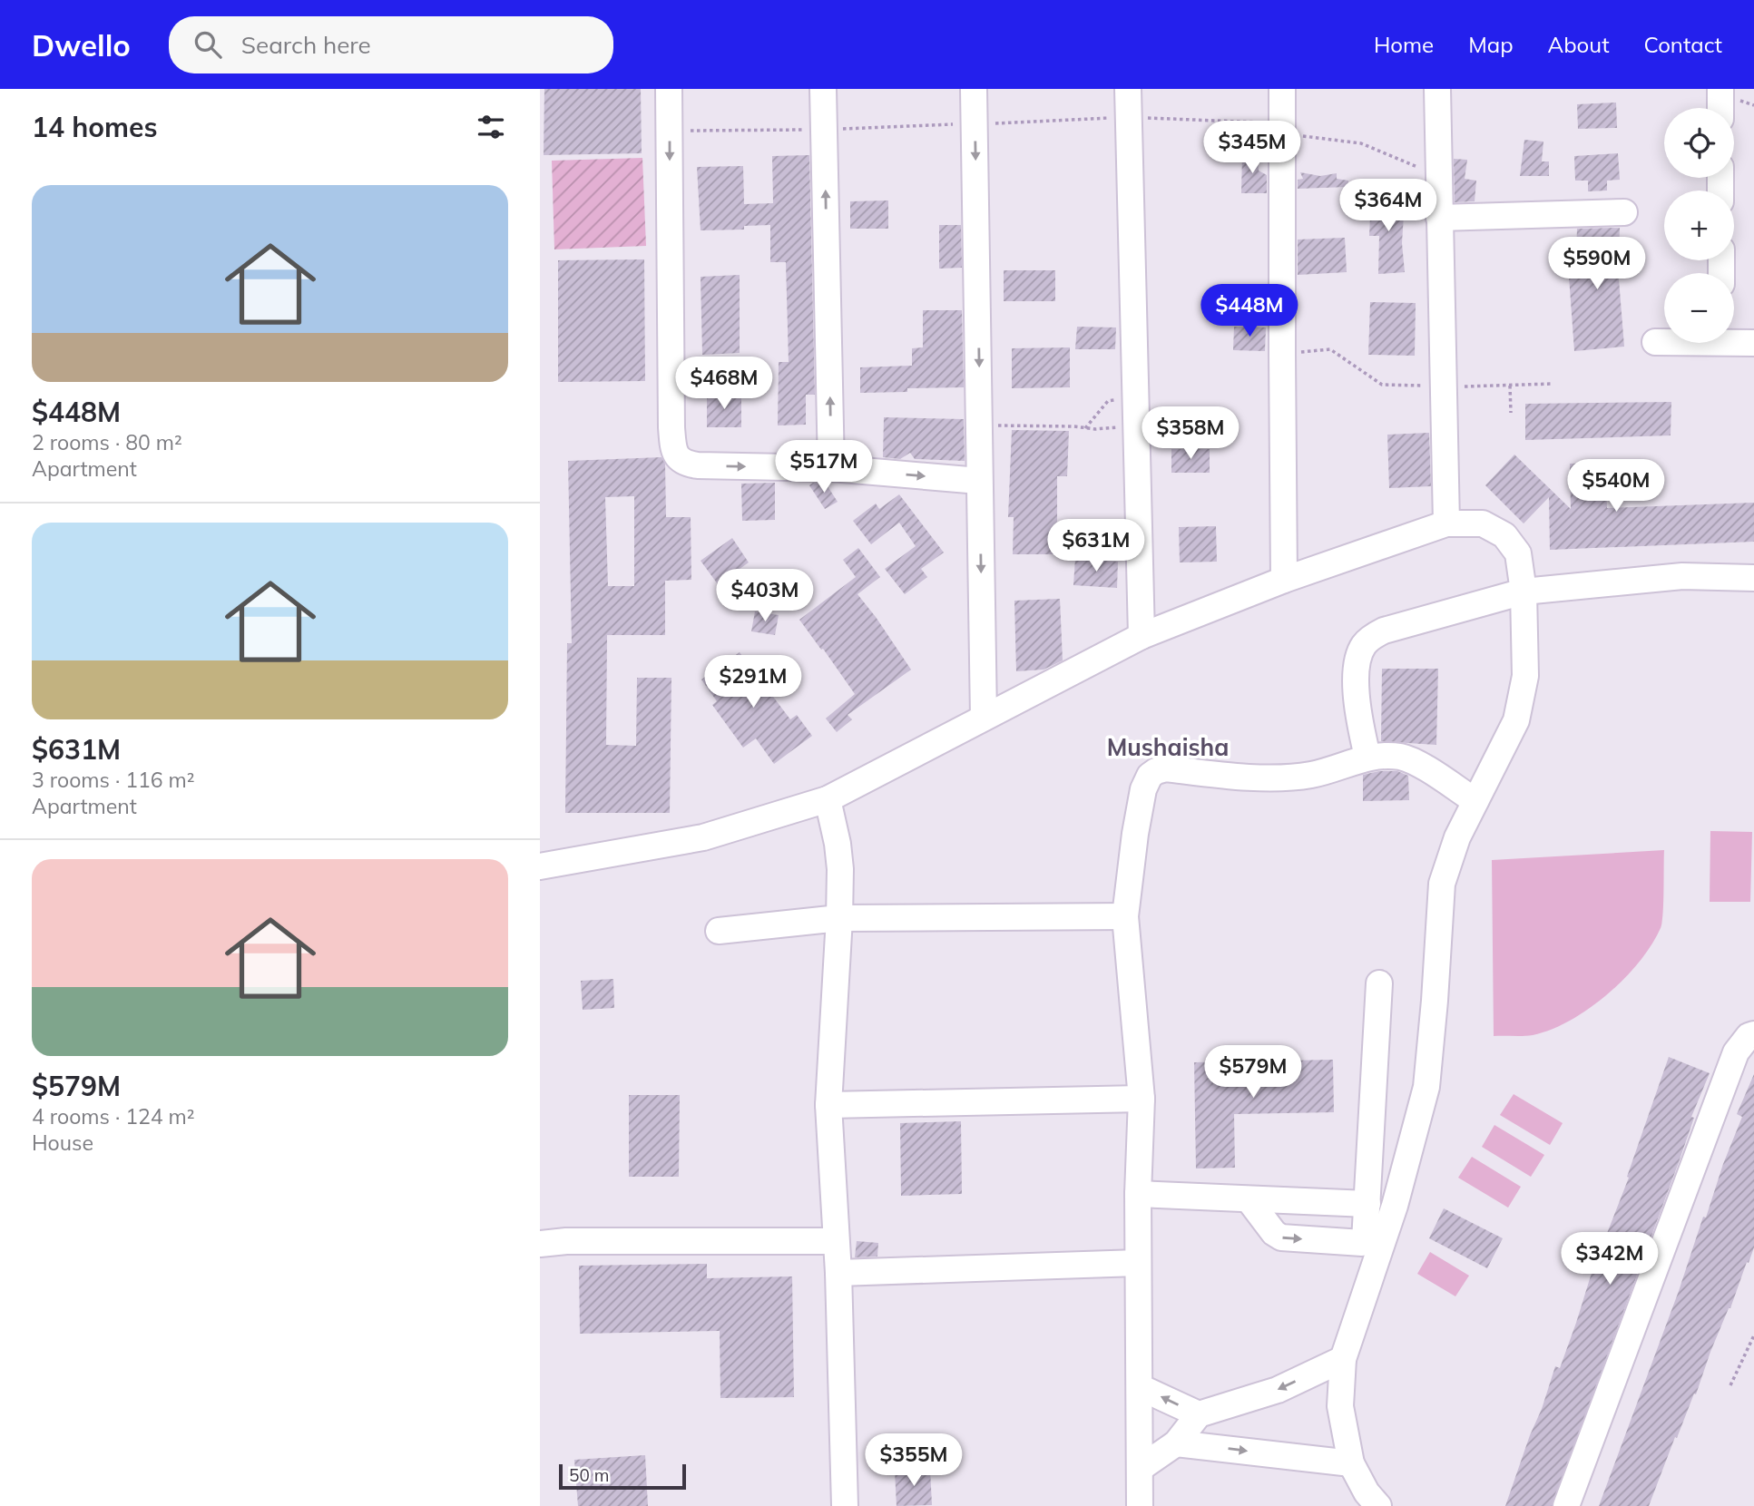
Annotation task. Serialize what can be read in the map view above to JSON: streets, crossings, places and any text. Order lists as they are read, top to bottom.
{
  "districts": ["Mushaisha"],
  "scale_bar": "50 m",
  "page": {
    "header": "Dwello",
    "search": "Search here",
    "nav": [
      "Home",
      "Map",
      "About",
      "Contact"
    ],
    "heading": "14 homes",
    "map_buttons": ["+", "−"],
    "price": [
      "$345M",
      "$364M",
      "$590M",
      "$448M",
      "$468M",
      "$358M",
      "$517M",
      "$540M",
      "$631M",
      "$403M",
      "$291M",
      "$579M",
      "$342M",
      "$355M"
    ],
    "list": [
      {
        "name": "$448M",
        "note": "2 rooms · 80 m² · Apartment"
      },
      {
        "name": "$631M",
        "note": "3 rooms · 116 m² · Apartment"
      },
      {
        "name": "$579M",
        "note": "4 rooms · 124 m² · House"
      }
    ],
    "scale": "50 m"
  }
}
